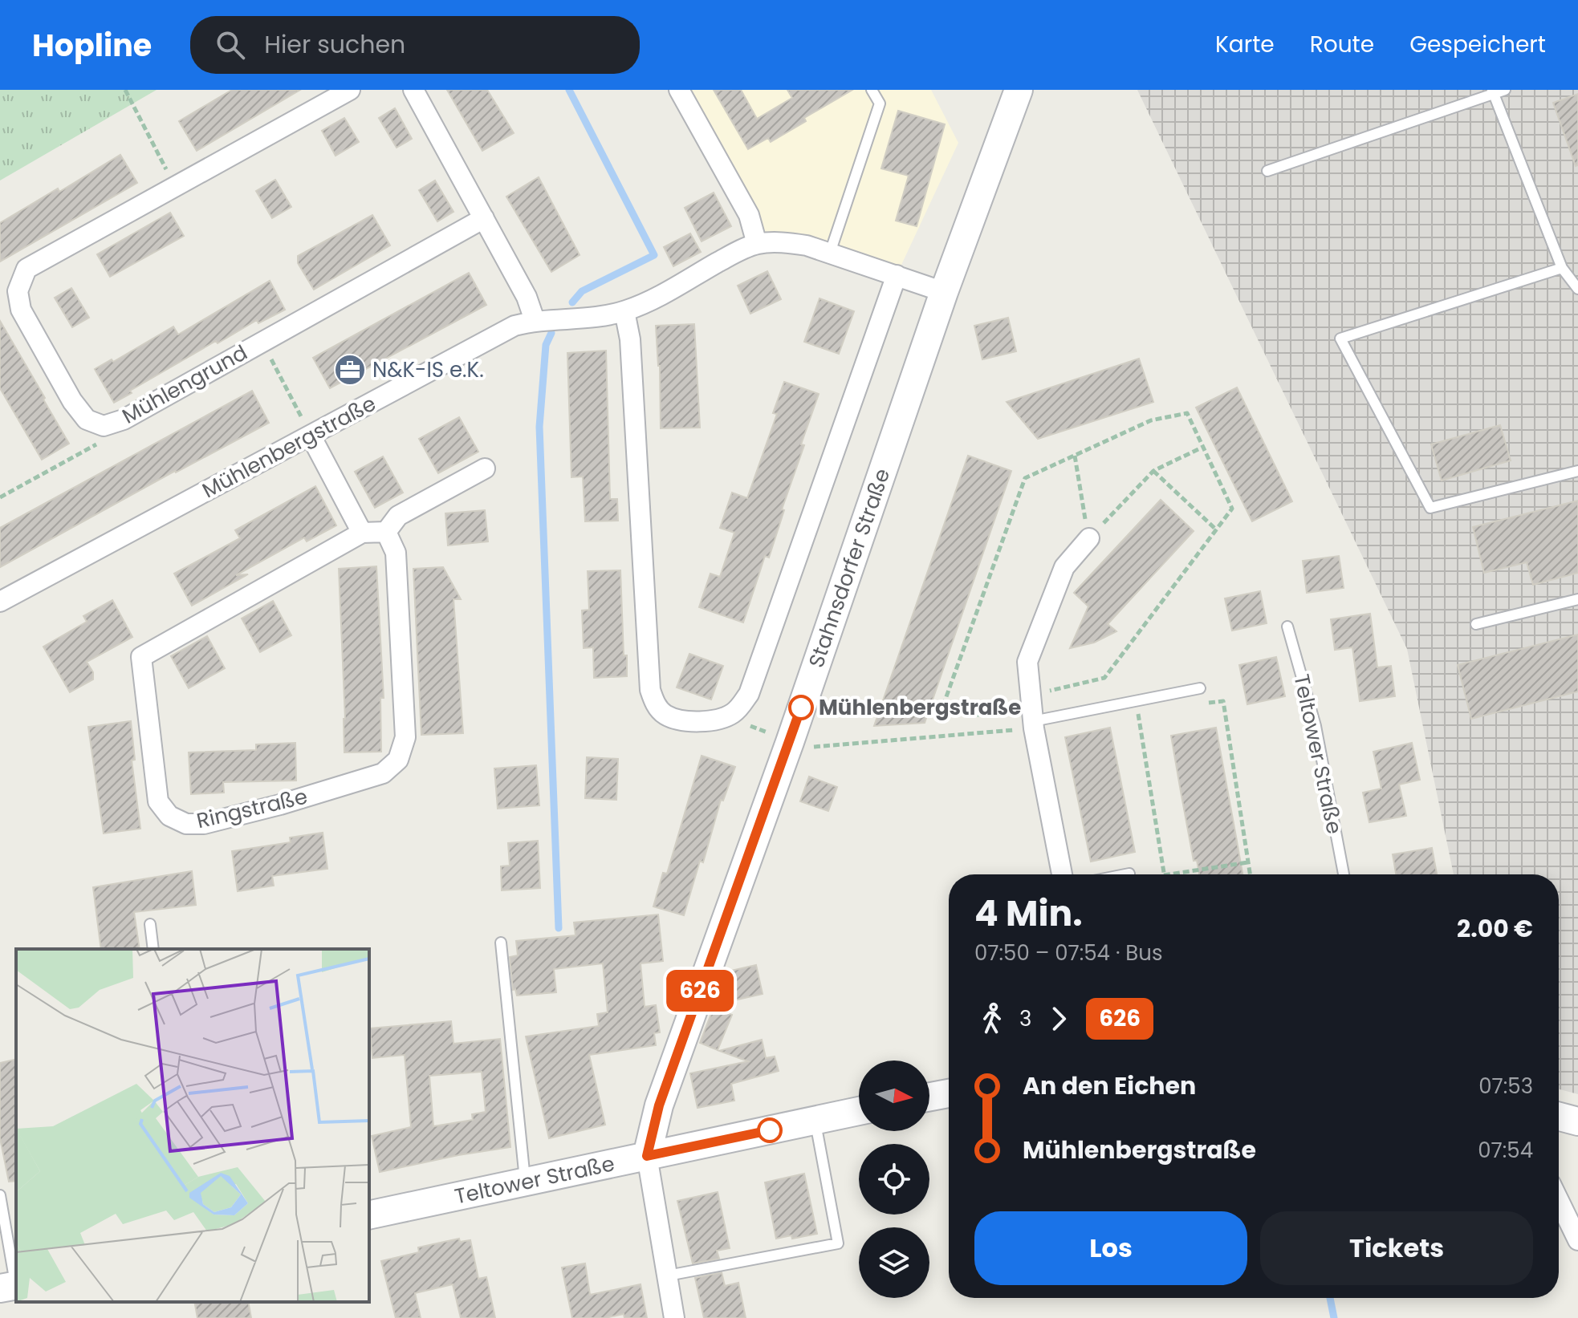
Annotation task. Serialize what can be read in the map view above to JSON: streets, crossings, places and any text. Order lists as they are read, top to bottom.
{
  "streets": {
    "street": [
      "Mühlengrund",
      "Mühlenbergstraße",
      "Stahnsdorfer Straße",
      "Teltower Straße",
      "Ringstraße"
    ]
  },
  "crossings": [
    ["Mühlenbergstraße", "Stahnsdorfer Straße"],
    ["Stahnsdorfer Straße", "Teltower Straße"]
  ],
  "places": {
    "office": ["N&K-IS e.K."],
    "other": ["Mühlenbergstraße"]
  },
  "lines": ["bus line 626"],
  "north": "right",
  "page": {
    "header": "Hopline",
    "search": "Hier suchen",
    "nav": ["Karte", "Route", "Gespeichert"],
    "on_map": "626",
    "heading": ["4 Min.", "07:50 – 07:54 · Bus", "2.00 €"],
    "legs": ["3", "626"],
    "list": [
      {
        "name": "An den Eichen",
        "value": "07:53"
      },
      {
        "name": "Mühlenbergstraße",
        "value": "07:54"
      }
    ],
    "buttons": ["Los", "Tickets"]
  }
}
